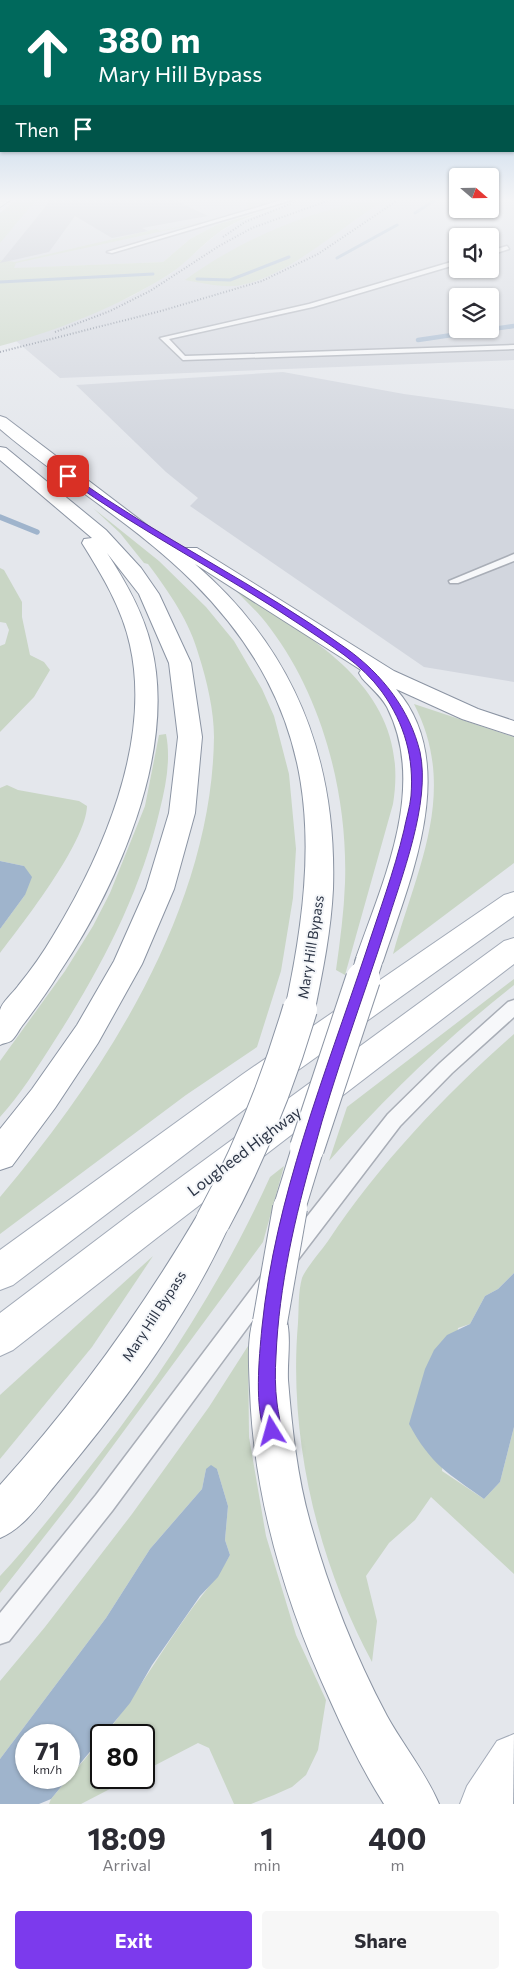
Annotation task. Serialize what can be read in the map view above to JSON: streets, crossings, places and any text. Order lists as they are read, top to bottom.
{
  "streets": {
    "main road": ["Mary Hill Bypass", "Lougheed Highway"]
  },
  "north": "right",
  "page": {
    "turn": ["380 m", "Mary Hill Bypass"],
    "then": "Then",
    "speed": "71 km/h",
    "limit": "80",
    "eta": [
      "18:09",
      "Arrival",
      "1",
      "min",
      "400",
      "m"
    ],
    "buttons": ["Exit", "Share"]
  }
}
